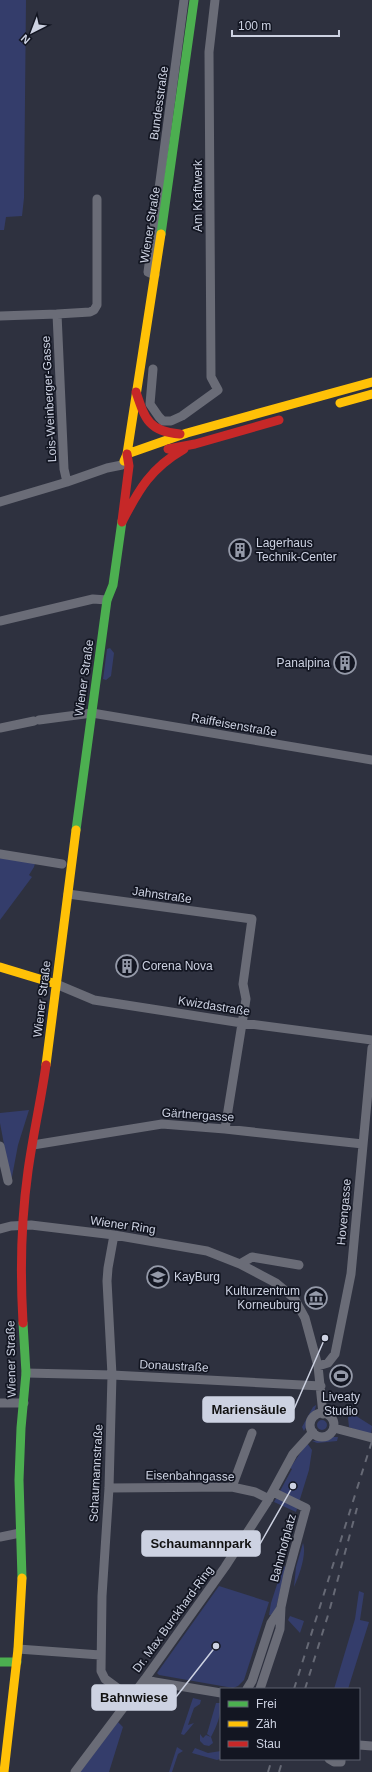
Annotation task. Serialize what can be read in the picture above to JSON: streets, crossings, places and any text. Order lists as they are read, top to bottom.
{
  "streets": {
    "main road": ["Wiener Straße"],
    "street": [
      "Bundesstraße",
      "Am Kraftwerk",
      "Lois-Weinberger-Gasse",
      "Raiffeisenstraße",
      "Jahnstraße",
      "Kwizdastraße",
      "Gärtnergasse",
      "Hovengasse",
      "Wiener Ring",
      "Donaustraße",
      "Schaumannstraße",
      "Eisenbahngasse",
      "Bahnhofplatz",
      "Dr. Max Burckhard-Ring"
    ]
  },
  "crossings": [
    ["Bundesstraße", "Wiener Straße"],
    ["Wiener Straße", "Raiffeisenstraße"],
    ["Wiener Straße", "Jahnstraße"],
    ["Wiener Straße", "Kwizdastraße"],
    ["Wiener Straße", "Gärtnergasse"],
    ["Wiener Straße", "Wiener Ring"],
    ["Wiener Straße", "Donaustraße"],
    ["Jahnstraße", "Kwizdastraße"],
    ["Gärtnergasse", "Hovengasse"],
    ["Wiener Ring", "Schaumannstraße"],
    ["Donaustraße", "Schaumannstraße"],
    ["Schaumannstraße", "Eisenbahngasse"],
    ["Schaumannstraße", "Dr. Max Burckhard-Ring"],
    ["Eisenbahngasse", "Bahnhofplatz"],
    ["Eisenbahngasse", "Dr. Max Burckhard-Ring"],
    ["Bahnhofplatz", "Dr. Max Burckhard-Ring"]
  ],
  "places": {
    "building": ["Lagerhaus Technik-Center", "Panalpina", "Corena Nova"],
    "school or university": ["KayBurg"],
    "museum": ["Kulturzentrum Korneuburg"],
    "other": ["Mariensäule", "Schaumannpark", "Bahnwiese"],
    "sports": ["Liveaty Studio"]
  },
  "legend": ["Frei", "Zäh", "Stau"],
  "scale_bar": "100 m",
  "north": "bottom left"
}
